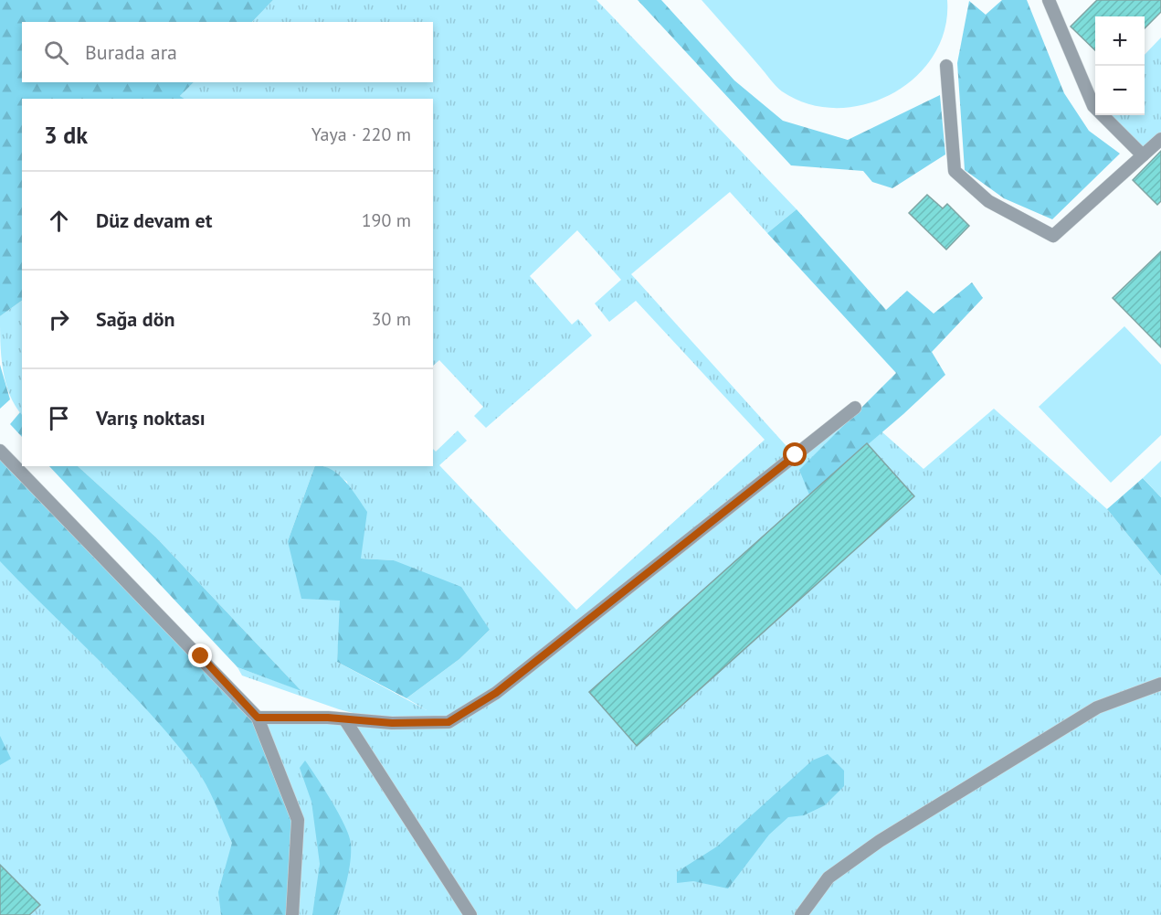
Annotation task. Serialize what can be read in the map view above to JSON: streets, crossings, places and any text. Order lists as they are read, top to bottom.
{
  "page": {
    "map_buttons": ["+", "−"],
    "search": "Burada ara",
    "heading": ["3 dk", "Yaya · 220 m"],
    "list": [
      ["Düz devam et", "190 m"],
      ["Sağa dön", "30 m"],
      "Varış noktası"
    ]
  }
}
